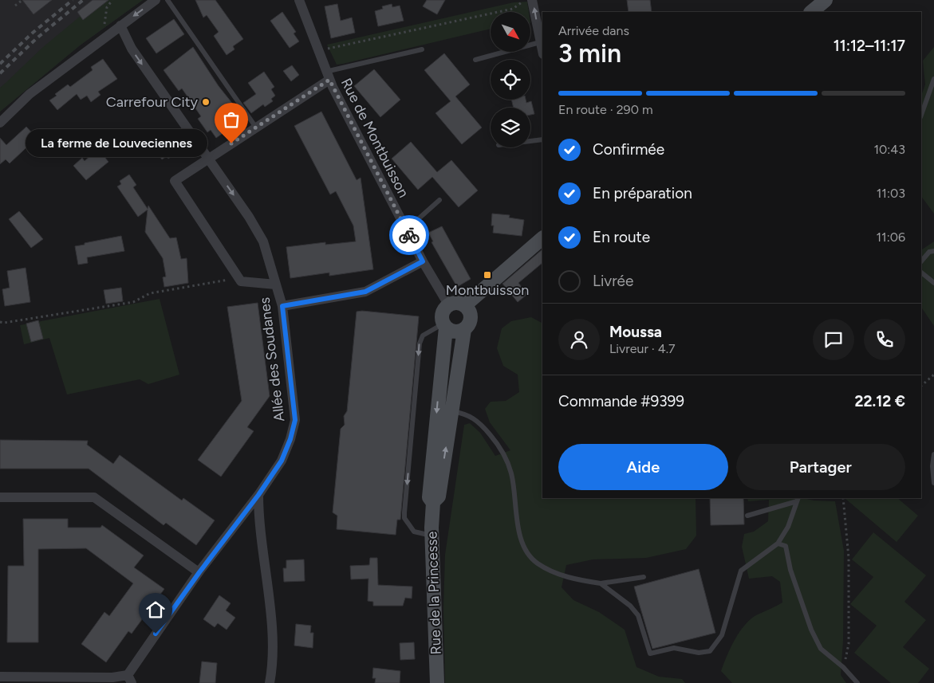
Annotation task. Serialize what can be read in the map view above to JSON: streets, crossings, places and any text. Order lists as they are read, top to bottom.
{
  "streets": {
    "street": ["Rue de Montbuisson", "Allée des Soudanes", "Rue de la Princesse"]
  },
  "crossings": [
    ["Rue de Montbuisson", "Rue de la Princesse"]
  ],
  "one_way": ["Allée des Soudanes"],
  "places": {
    "other": ["Carrefour City", "La ferme de Louveciennes"],
    "transit": ["Montbuisson"]
  },
  "north": "bottom right",
  "page": {
    "heading": ["3 min", "Arrivée dans", "11:12–11:17"],
    "panel": [
      "Moussa",
      "Livreur · 4.7",
      "Commande #9399",
      "22.12 €"
    ],
    "bar": "En route · 290 m",
    "list": [
      ["Confirmée", "10:43"],
      ["En préparation", "11:03"],
      ["En route", "11:06"],
      "Livrée"
    ],
    "bubble": "La ferme de Louveciennes",
    "buttons": ["Aide", "Partager"]
  }
}
